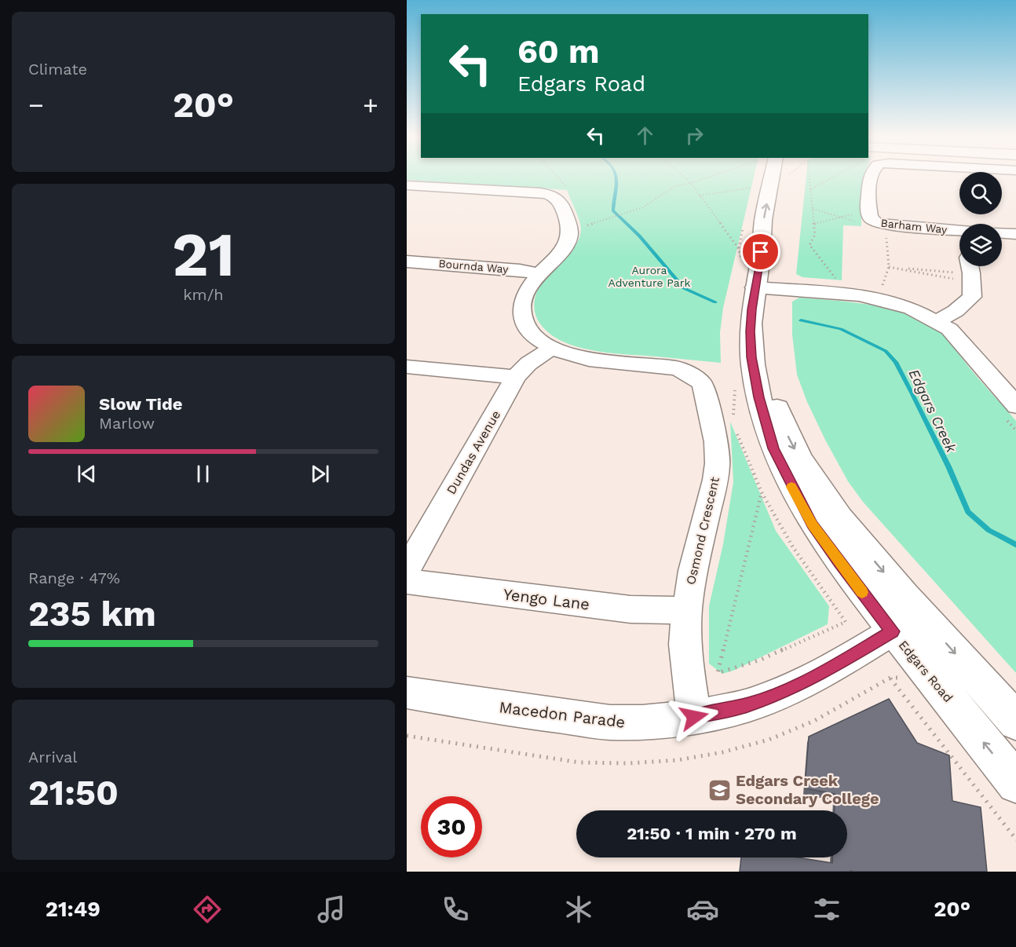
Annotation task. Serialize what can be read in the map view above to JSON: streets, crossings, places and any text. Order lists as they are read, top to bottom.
{
  "streets": {
    "main road": ["Edgars Road"],
    "street": [
      "Barham Way",
      "Bournda Way",
      "Dundas Avenue",
      "Osmond Crescent",
      "Yengo Lane",
      "Macedon Parade"
    ]
  },
  "crossings": [
    ["Bournda Way", "Osmond Crescent"],
    ["Dundas Avenue", "Osmond Crescent"],
    ["Osmond Crescent", "Yengo Lane"],
    ["Osmond Crescent", "Macedon Parade"],
    ["Edgars Road", "Macedon Parade"]
  ],
  "water": ["Edgars Creek"],
  "parks": ["Aurora Adventure Park"],
  "places": {
    "school or university": ["Edgars Creek Secondary College"]
  },
  "page": {
    "tile": [
      "Climate",
      ["21", "km/h"],
      ["Range · 47%", "235 km"],
      ["Arrival", "21:50"]
    ],
    "turn": ["60 m", "Edgars Road"],
    "heat": ["−", "20°", "+"],
    "song": ["Slow Tide", "Marlow"],
    "limit": "30",
    "trip": "21:50 · 1 min · 270 m",
    "tabs": ["21:49", "20°"]
  }
}
